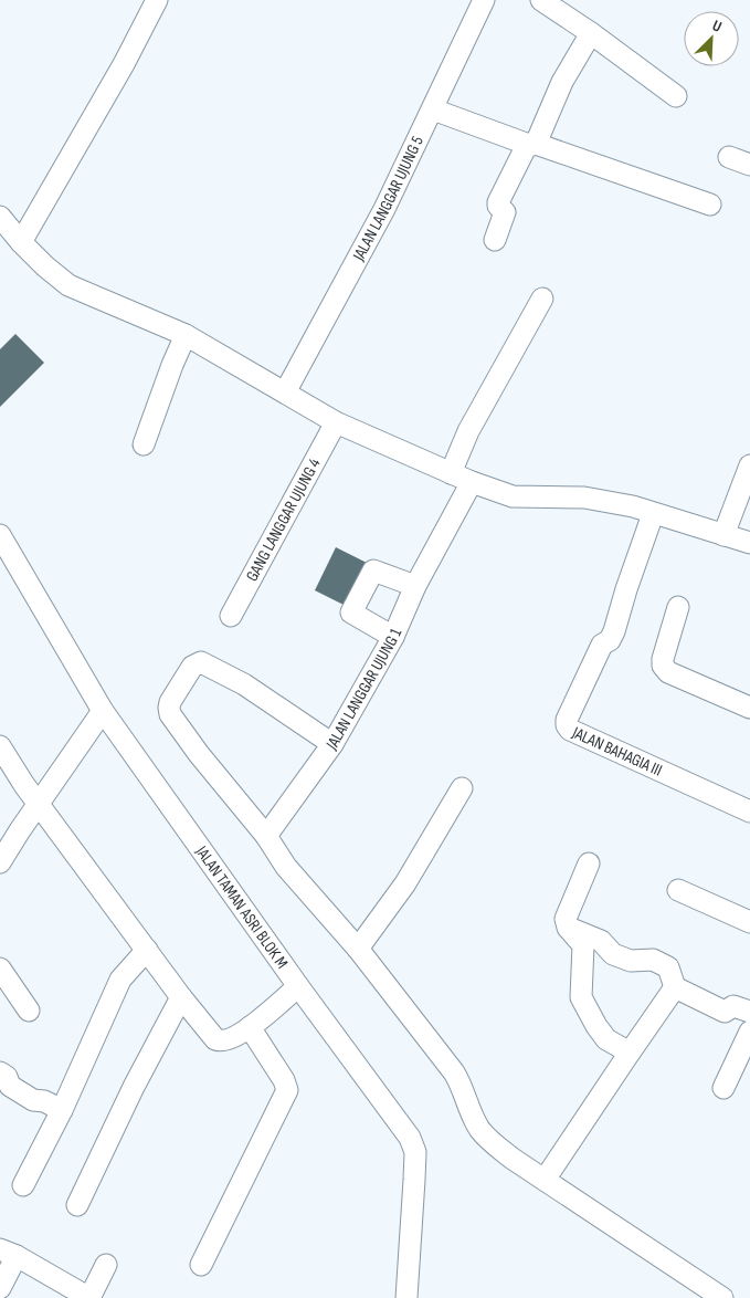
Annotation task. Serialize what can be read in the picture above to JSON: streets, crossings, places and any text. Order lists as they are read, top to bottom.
{
  "streets": {
    "street": [
      "JALAN LANGGAR UJUNG 5",
      "GANG LANGGAR UJUNG 4",
      "JALAN LANGGAR UJUNG 1",
      "JALAN BAHAGIA III",
      "JALAN TAMAN ASRI BLOK M"
    ]
  },
  "north": "top right"
}
